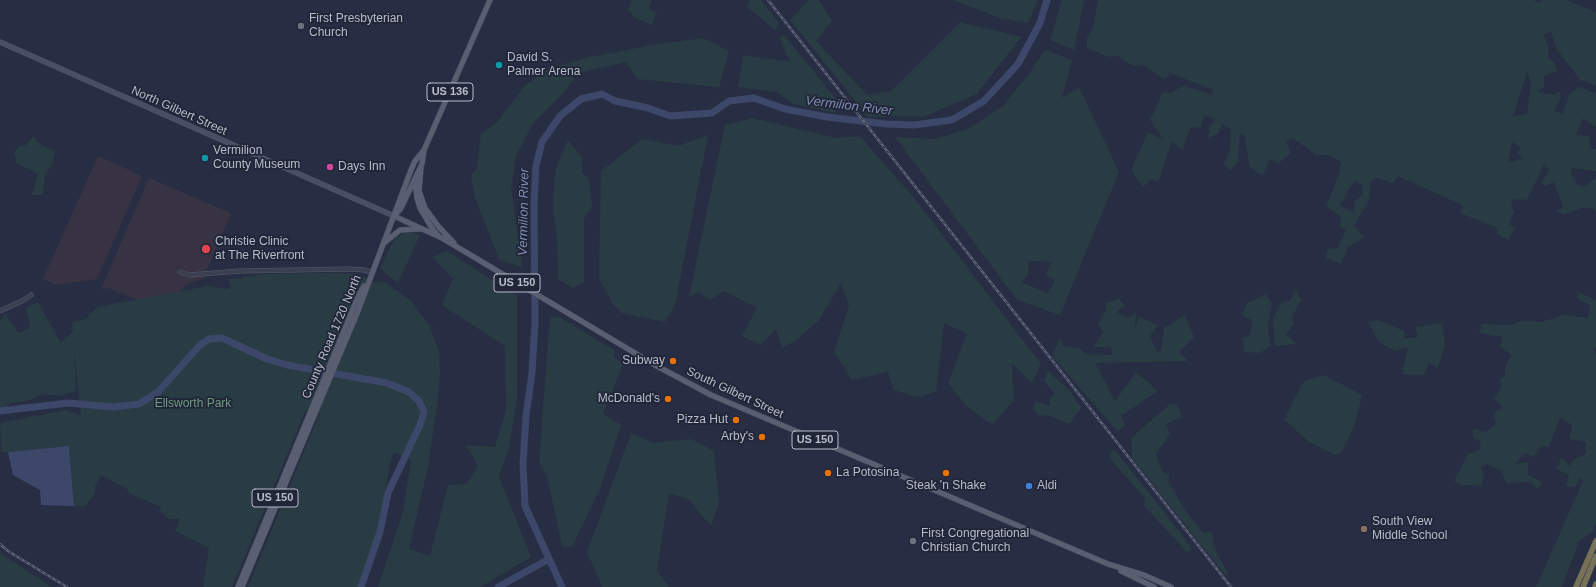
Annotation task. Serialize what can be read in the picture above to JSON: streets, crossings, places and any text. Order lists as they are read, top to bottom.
{
  "streets": {
    "main road": [
      "US 136",
      "North Gilbert Street",
      "US 150",
      "County Road 1720 North",
      "South Gilbert Street"
    ]
  },
  "crossings": [
    ["US 136", "North Gilbert Street"],
    ["US 136", "County Road 1720 North"],
    ["US 136", "South Gilbert Street"],
    ["North Gilbert Street", "County Road 1720 North"],
    ["North Gilbert Street", "South Gilbert Street"],
    ["US 150", "County Road 1720 North"],
    ["County Road 1720 North", "South Gilbert Street"]
  ],
  "water": ["Vermilion River"],
  "parks": ["Ellsworth Park"],
  "places": [
    "First Presbyterian Church",
    "David S. Palmer Arena",
    "Vermilion County Museum",
    "Days Inn",
    "Christie Clinic at The Riverfront",
    "Subway",
    "McDonald's",
    "Pizza Hut",
    "Arby's",
    "La Potosina",
    "Steak 'n Shake",
    "Aldi",
    "South View Middle School",
    "First Congregational Christian Church"
  ]
}
